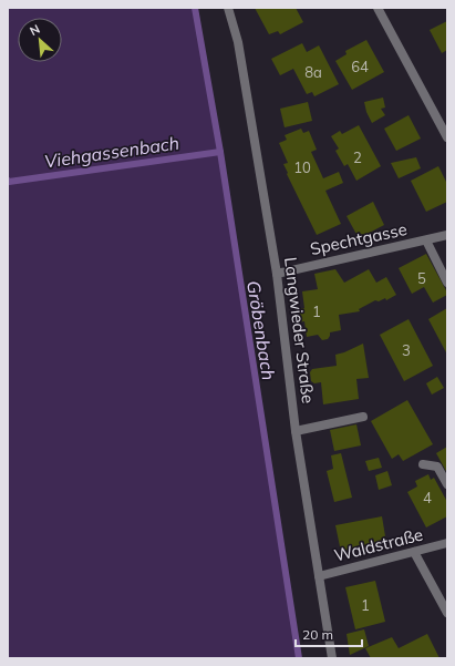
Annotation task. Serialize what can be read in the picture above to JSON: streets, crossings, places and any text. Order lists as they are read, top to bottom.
{
  "streets": {
    "street": ["Spechtgasse", "Langwieder Straße", "Waldstraße"]
  },
  "crossings": [
    ["Spechtgasse", "Langwieder Straße"],
    ["Langwieder Straße", "Waldstraße"]
  ],
  "water": ["Viehgassenbach", "Gröbenbach"],
  "house_numbers": [
    "64",
    "8a",
    "2",
    "10",
    "5",
    "1",
    "3",
    "4",
    "1"
  ],
  "scale_bar": "20 m",
  "north": "top left"
}
